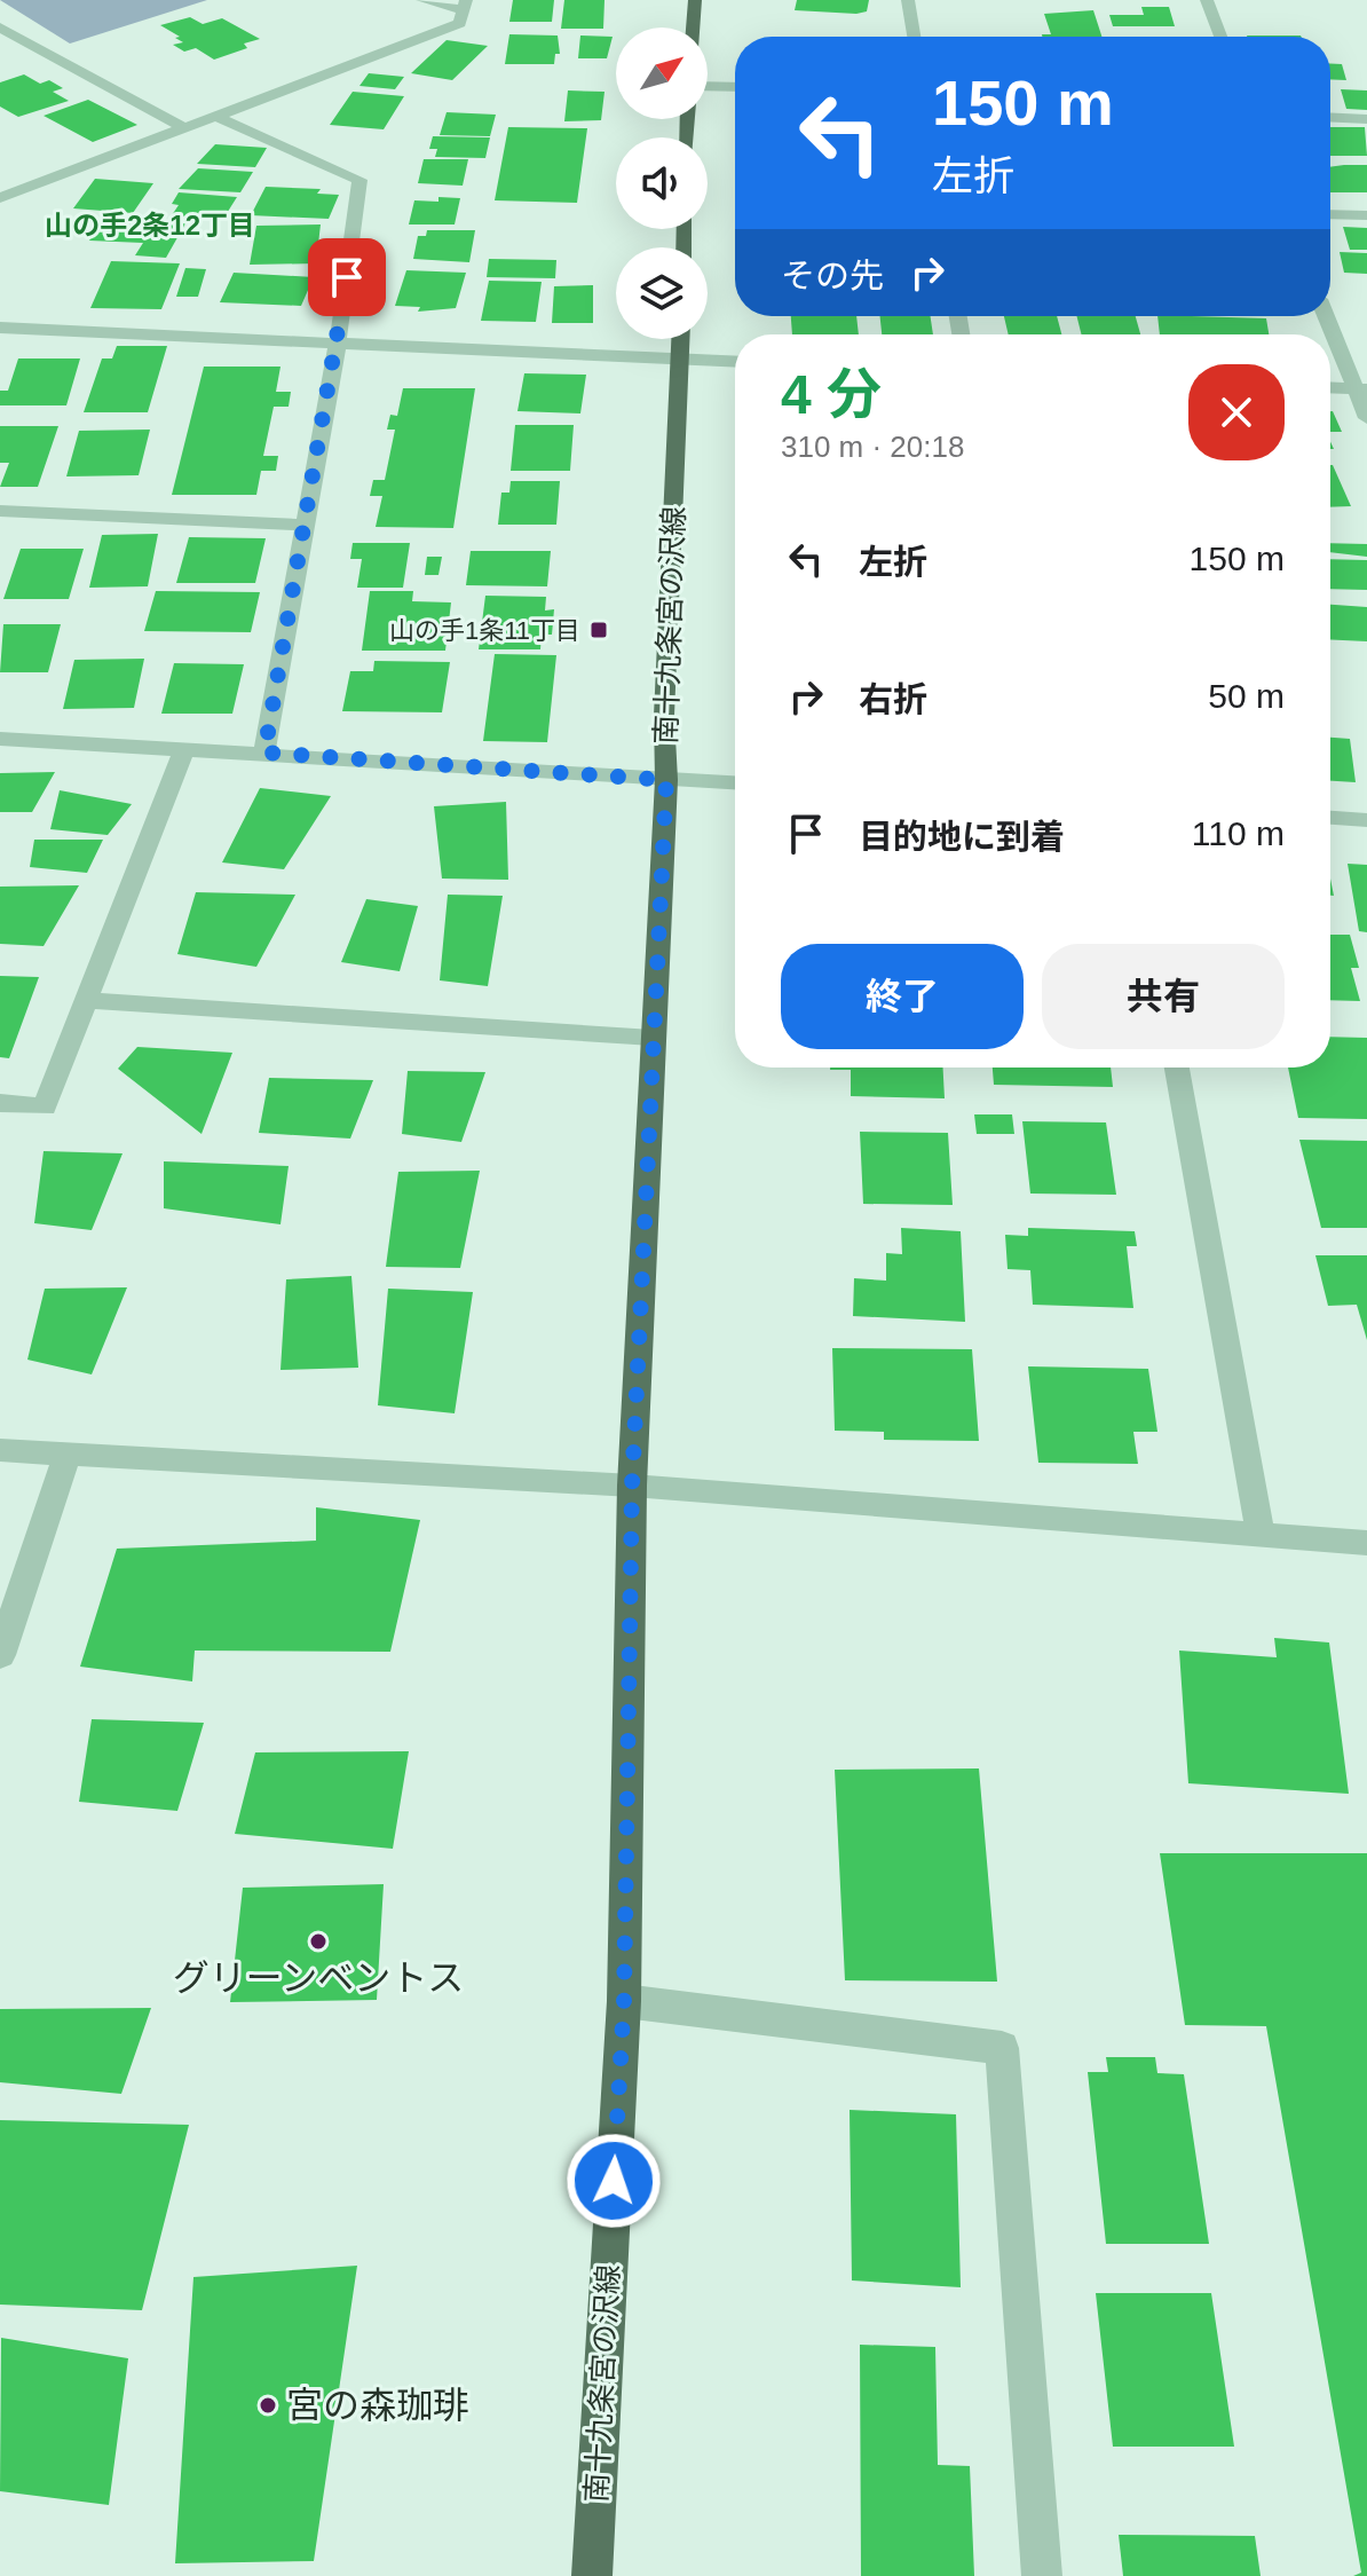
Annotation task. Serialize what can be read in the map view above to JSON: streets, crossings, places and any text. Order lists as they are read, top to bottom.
{
  "streets": {
    "main road": ["南十九条宮の沢線"]
  },
  "districts": ["山の手2条12丁目"],
  "places": {
    "transit": ["山の手1条11丁目"],
    "other": ["グリーンベントス", "宮の森珈琲"]
  },
  "north": "top right",
  "page": {
    "turn": ["150 m", "左折"],
    "then": "その先",
    "heading": ["4 分", "310 m · 20:18"],
    "list": [
      {
        "name": "左折",
        "value": "150 m"
      },
      {
        "name": "右折",
        "value": "50 m"
      },
      {
        "name": "目的地に到着",
        "value": "110 m"
      }
    ],
    "buttons": ["終了", "共有"]
  }
}
